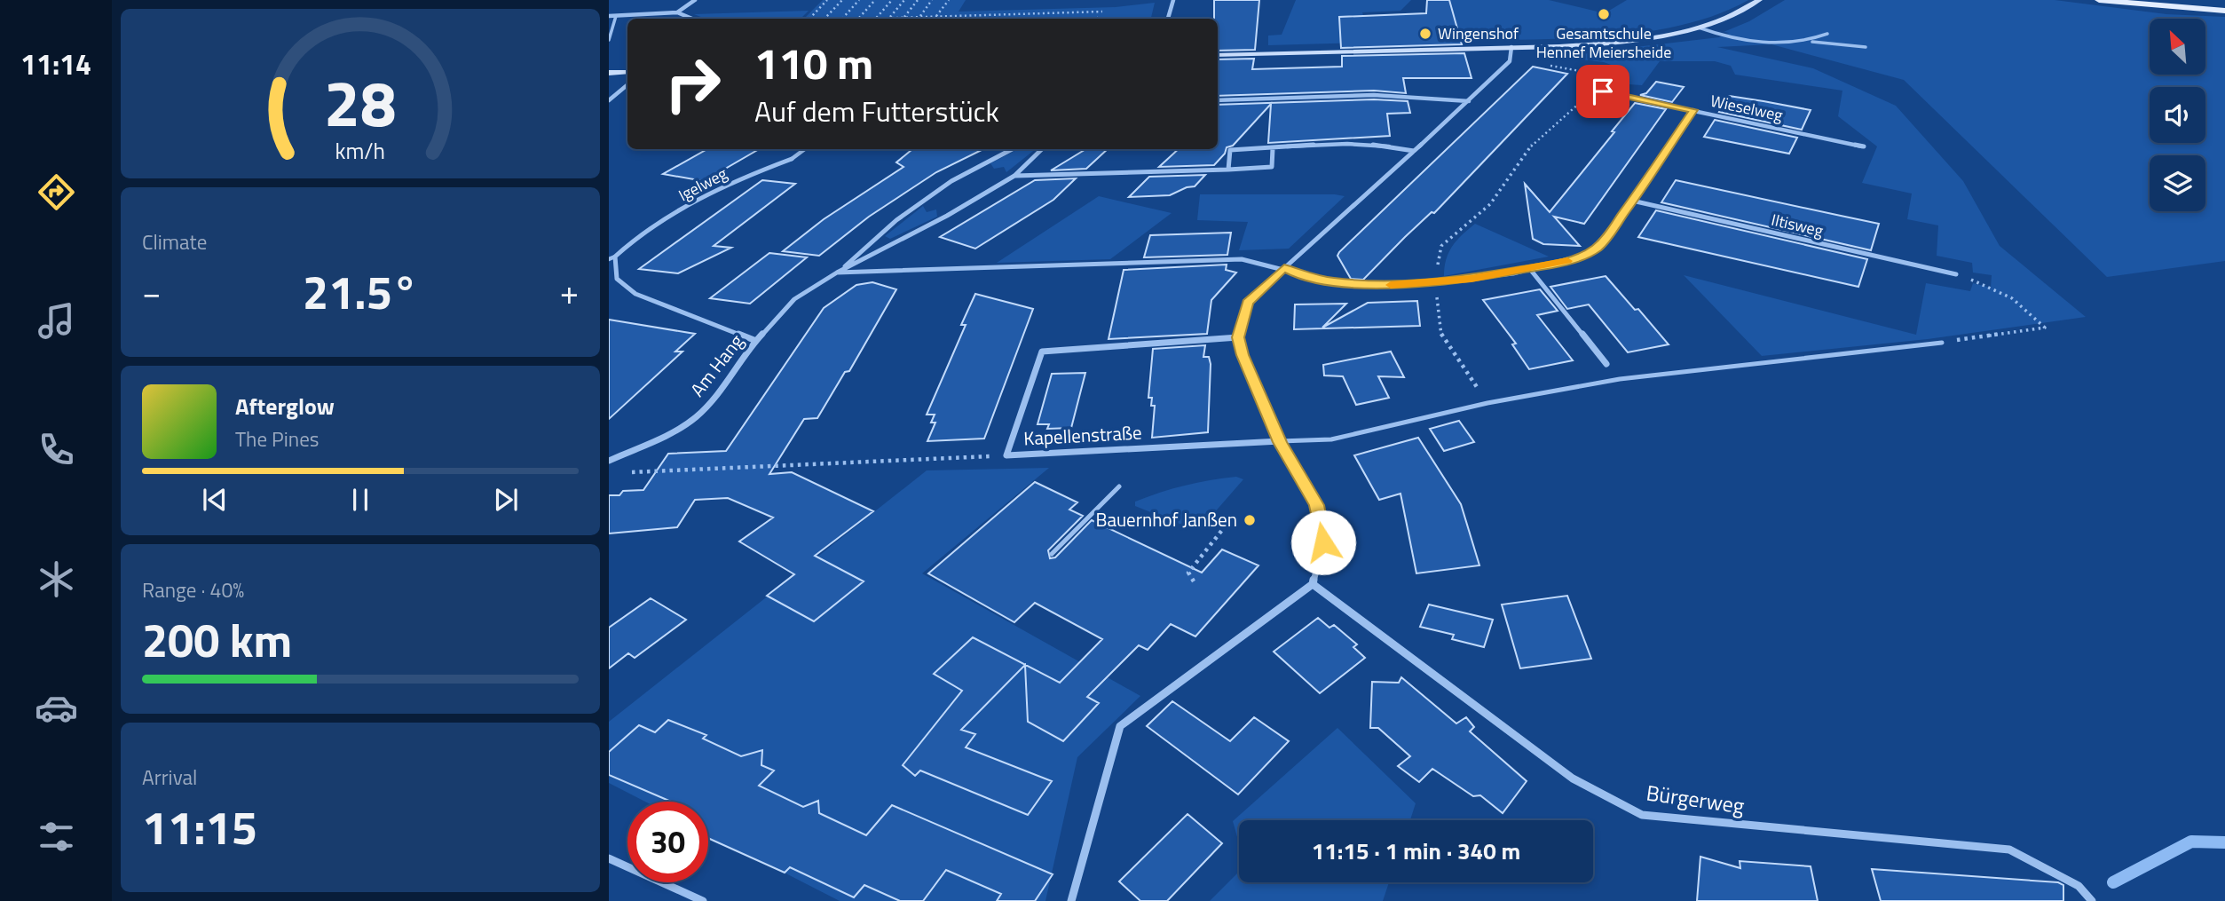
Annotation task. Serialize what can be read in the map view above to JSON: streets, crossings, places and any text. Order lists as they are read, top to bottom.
{
  "streets": {
    "street": [
      "Wieselweg",
      "Igelweg",
      "Iltisweg",
      "Am Hang",
      "Kapellenstraße",
      "Bürgerweg"
    ]
  },
  "places": ["Gesamtschule Hennef Meiersheide", "Wingenshof", "Bauernhof Janßen"],
  "north": "top left",
  "page": {
    "tabs": "11:14",
    "turn": ["110 m", "Auf dem Futterstück"],
    "tile": [
      "Climate",
      ["Range · 40%", "200 km"],
      ["Arrival", "11:15"]
    ],
    "heat": ["−", "21.5°", "+"],
    "song": ["Afterglow", "The Pines"],
    "limit": "30",
    "trip": "11:15 · 1 min · 340 m",
    "gauge": ["28", "km/h"]
  }
}
